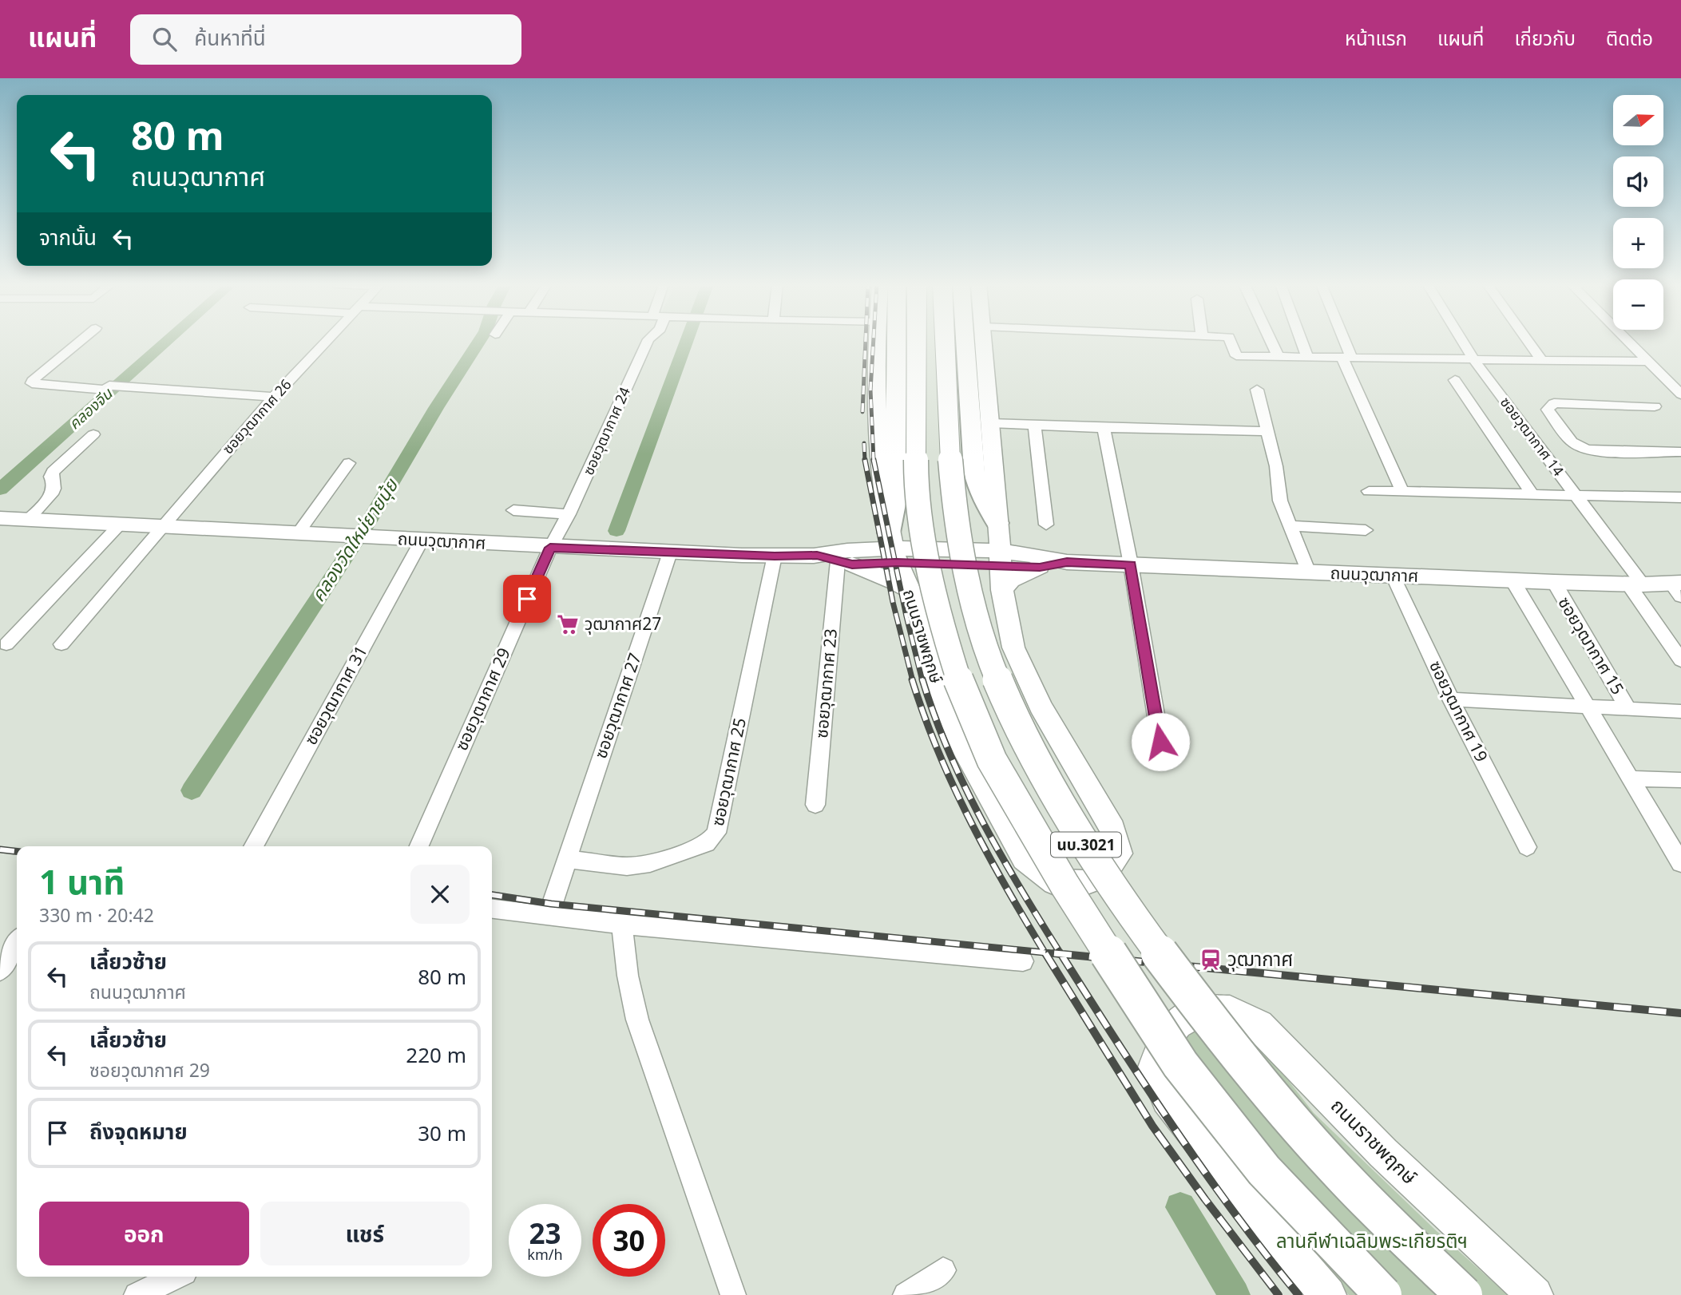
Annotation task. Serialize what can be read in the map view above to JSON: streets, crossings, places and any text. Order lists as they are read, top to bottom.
{
  "streets": {
    "main road": ["ถนนวุฒากาศ", "ถนนราชพฤกษ์", "นบ.3021"],
    "street": [
      "ซอยวุฒากาศ 26",
      "ซอยวุฒากาศ 24",
      "ซอยวุฒากาศ 14",
      "ซอยวุฒากาศ 15",
      "ซอยวุฒากาศ 23",
      "ซอยวุฒากาศ 31",
      "ซอยวุฒากาศ 29",
      "ซอยวุฒากาศ 27",
      "ซอยวุฒากาศ 19",
      "ซอยวุฒากาศ 25"
    ]
  },
  "crossings": [
    ["ซอยวุฒากาศ 26", "ถนนวุฒากาศ"],
    ["ซอยวุฒากาศ 24", "ถนนวุฒากาศ"],
    ["ซอยวุฒากาศ 24", "ซอยวุฒากาศ 29"],
    ["ซอยวุฒากาศ 14", "ถนนวุฒากาศ"],
    ["ถนนวุฒากาศ", "ถนนราชพฤกษ์"],
    ["ถนนวุฒากาศ", "ซอยวุฒากาศ 15"],
    ["ถนนวุฒากาศ", "ซอยวุฒากาศ 23"],
    ["ถนนวุฒากาศ", "ซอยวุฒากาศ 31"],
    ["ถนนวุฒากาศ", "ซอยวุฒากาศ 29"],
    ["ถนนวุฒากาศ", "ซอยวุฒากาศ 27"],
    ["ถนนวุฒากาศ", "ซอยวุฒากาศ 19"],
    ["ถนนวุฒากาศ", "ซอยวุฒากาศ 25"],
    ["ซอยวุฒากาศ 27", "ซอยวุฒากาศ 25"]
  ],
  "water": ["คลองจีน", "คลองวัดใหม่ยายนุ้ย"],
  "parks": ["ลานกีฬาเฉลิมพระเกียรติฯ"],
  "places": {
    "supermarket": ["วุฒากาศ27"],
    "station": ["วุฒากาศ"]
  },
  "north": "right",
  "page": {
    "header": "แผนที่",
    "search": "ค้นหาที่นี่",
    "nav": [
      "หน้าแรก",
      "แผนที่",
      "เกี่ยวกับ",
      "ติดต่อ"
    ],
    "map_buttons": ["+", "−"],
    "turn": ["80 m", "ถนนวุฒากาศ"],
    "then": "จากนั้น",
    "heading": ["1 นาที", "330 m · 20:42"],
    "list": [
      {
        "name": "เลี้ยวซ้าย",
        "note": "ถนนวุฒากาศ",
        "value": "80 m"
      },
      {
        "name": "เลี้ยวซ้าย",
        "note": "ซอยวุฒากาศ 29",
        "value": "220 m"
      },
      {
        "name": "ถึงจุดหมาย",
        "value": "30 m"
      }
    ],
    "buttons": ["ออก", "แชร์"],
    "speed": "23 km/h",
    "limit": "30"
  }
}
